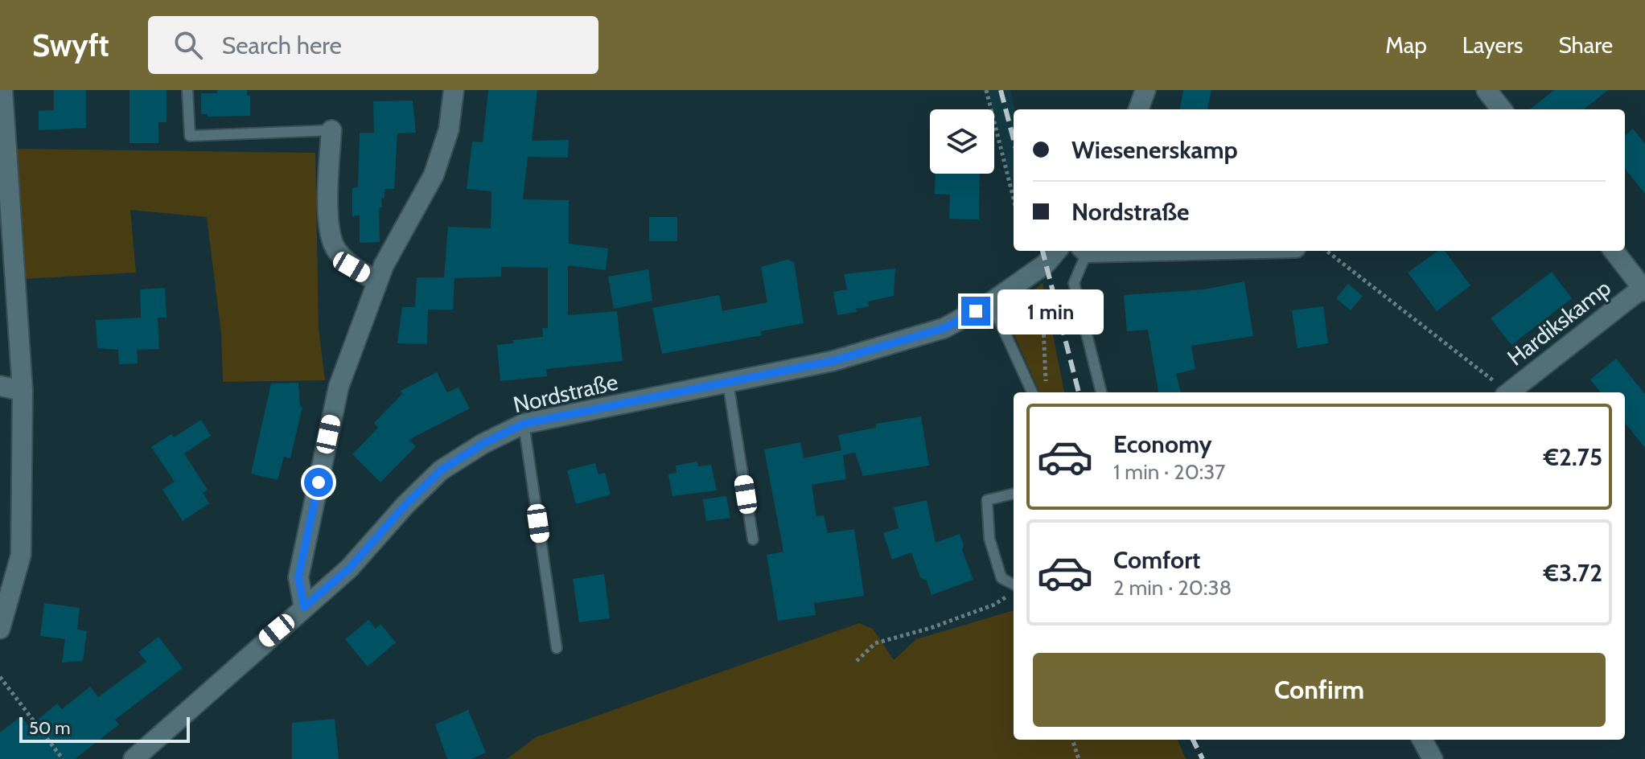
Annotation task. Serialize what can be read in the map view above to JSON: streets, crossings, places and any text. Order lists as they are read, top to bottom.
{
  "streets": {
    "street": ["Hardikskamp", "Nordstraße"]
  },
  "scale_bar": "50 m",
  "page": {
    "header": "Swyft",
    "search": "Search here",
    "nav": ["Map", "Layers", "Share"],
    "banner": ["Wiesenerskamp", "Nordstraße"],
    "bubble": "1 min",
    "list": [
      {
        "name": "Economy",
        "note": "1 min · 20:37",
        "value": "€2.75"
      },
      {
        "name": "Comfort",
        "note": "2 min · 20:38",
        "value": "€3.72"
      }
    ],
    "buttons": "Confirm",
    "scale": "50 m"
  }
}
